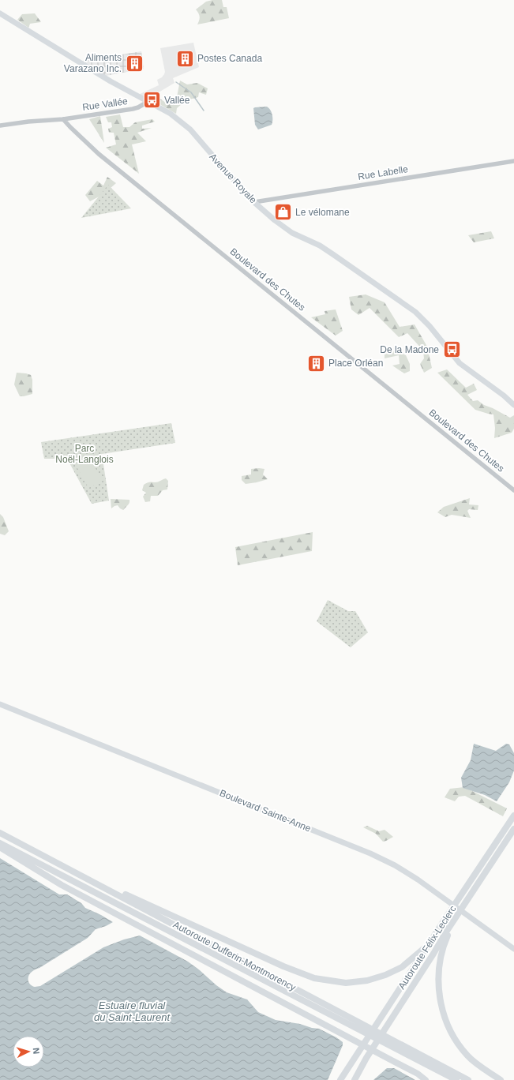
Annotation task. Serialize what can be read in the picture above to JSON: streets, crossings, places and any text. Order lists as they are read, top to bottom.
{
  "streets": {
    "highway": ["Autoroute Félix-Leclerc", "Autoroute Dufferin-Montmorency"],
    "main road": ["Avenue Royale", "Boulevard Sainte-Anne"],
    "street": ["Rue Vallée", "Rue Labelle", "Boulevard des Chutes"]
  },
  "crossings": [
    ["Rue Vallée", "Avenue Royale"],
    ["Rue Vallée", "Boulevard des Chutes"],
    ["Rue Labelle", "Avenue Royale"]
  ],
  "water": ["Estuaire fluvial du Saint-Laurent"],
  "parks": ["Parc Noël-Langlois"],
  "places": {
    "building": ["Postes Canada", "Aliments Varazano Inc.", "Place Orléan"],
    "bus stop": ["Vallée", "De la Madone"],
    "shop": ["Le vélomane"]
  },
  "north": "right"
}
